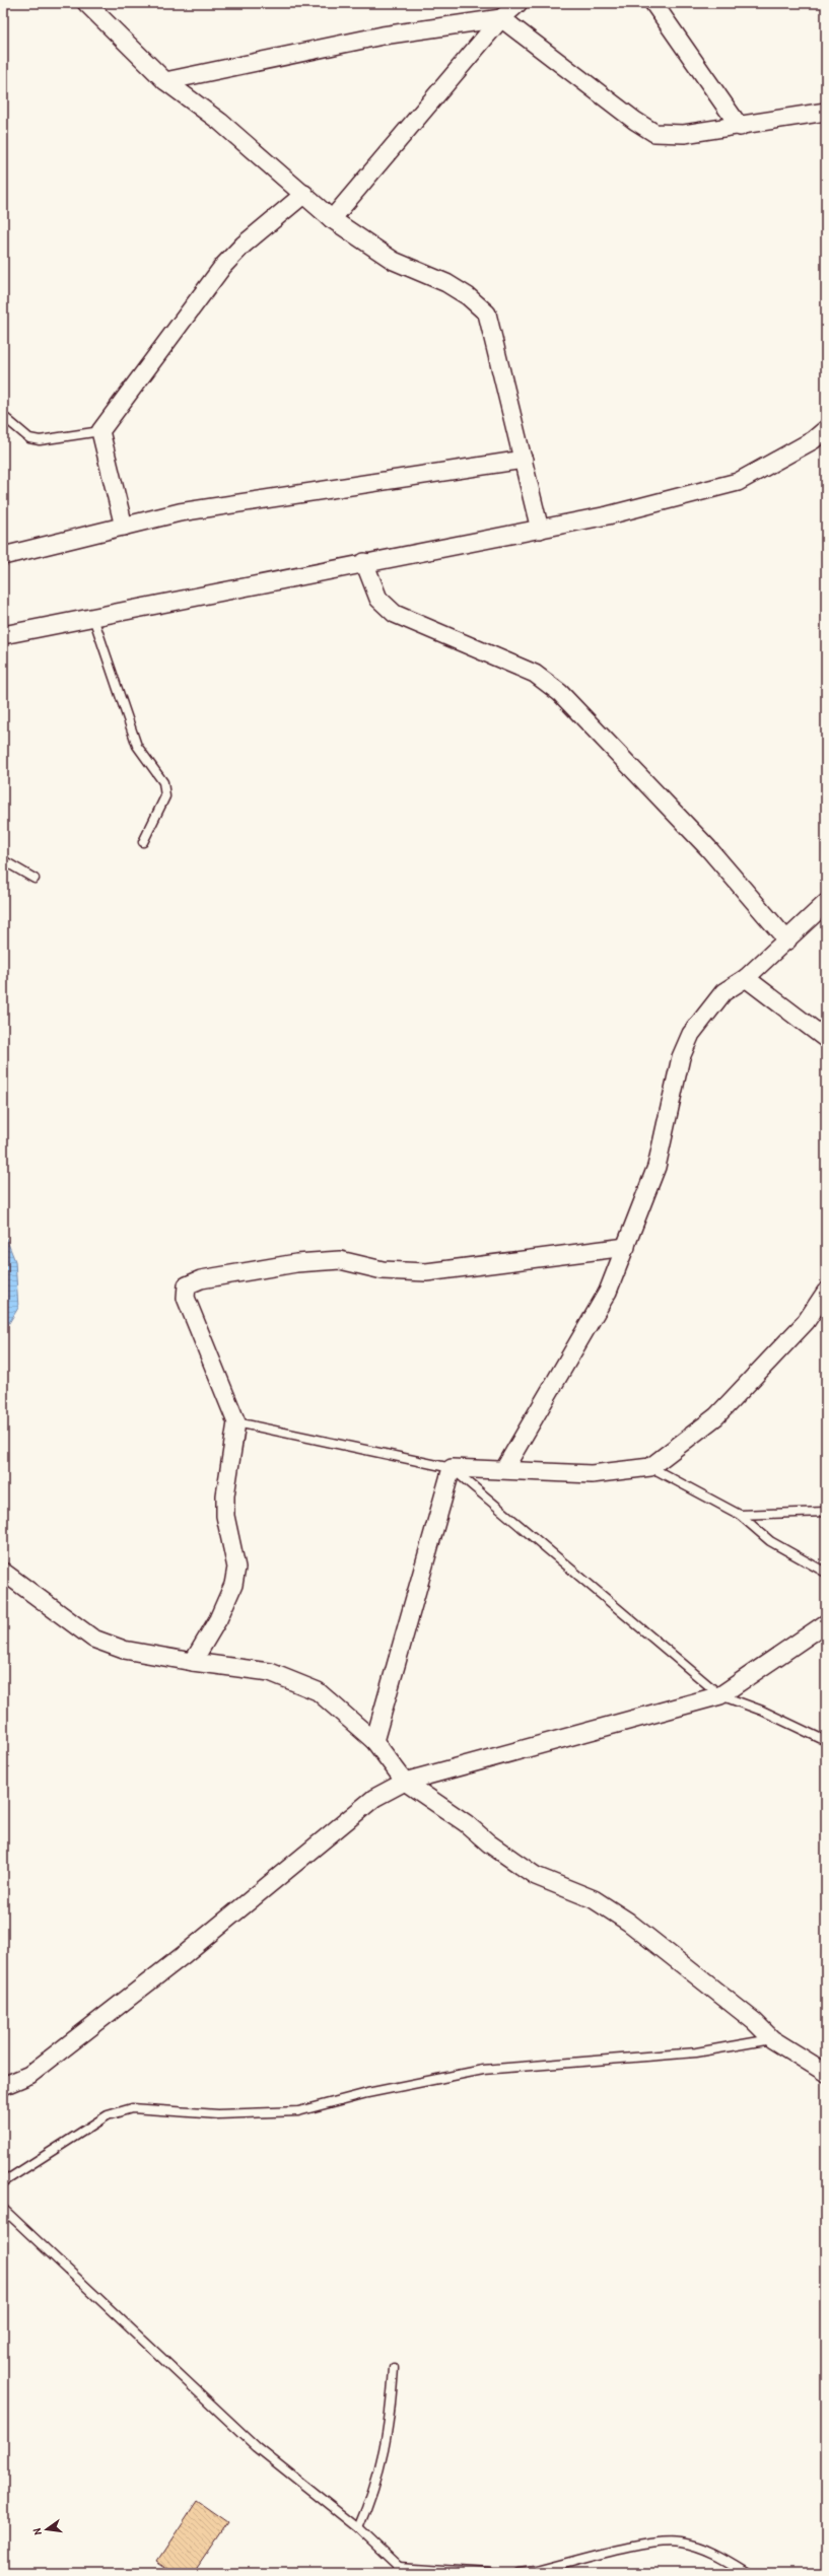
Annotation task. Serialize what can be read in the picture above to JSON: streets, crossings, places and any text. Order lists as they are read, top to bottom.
{
  "north": "left"
}
